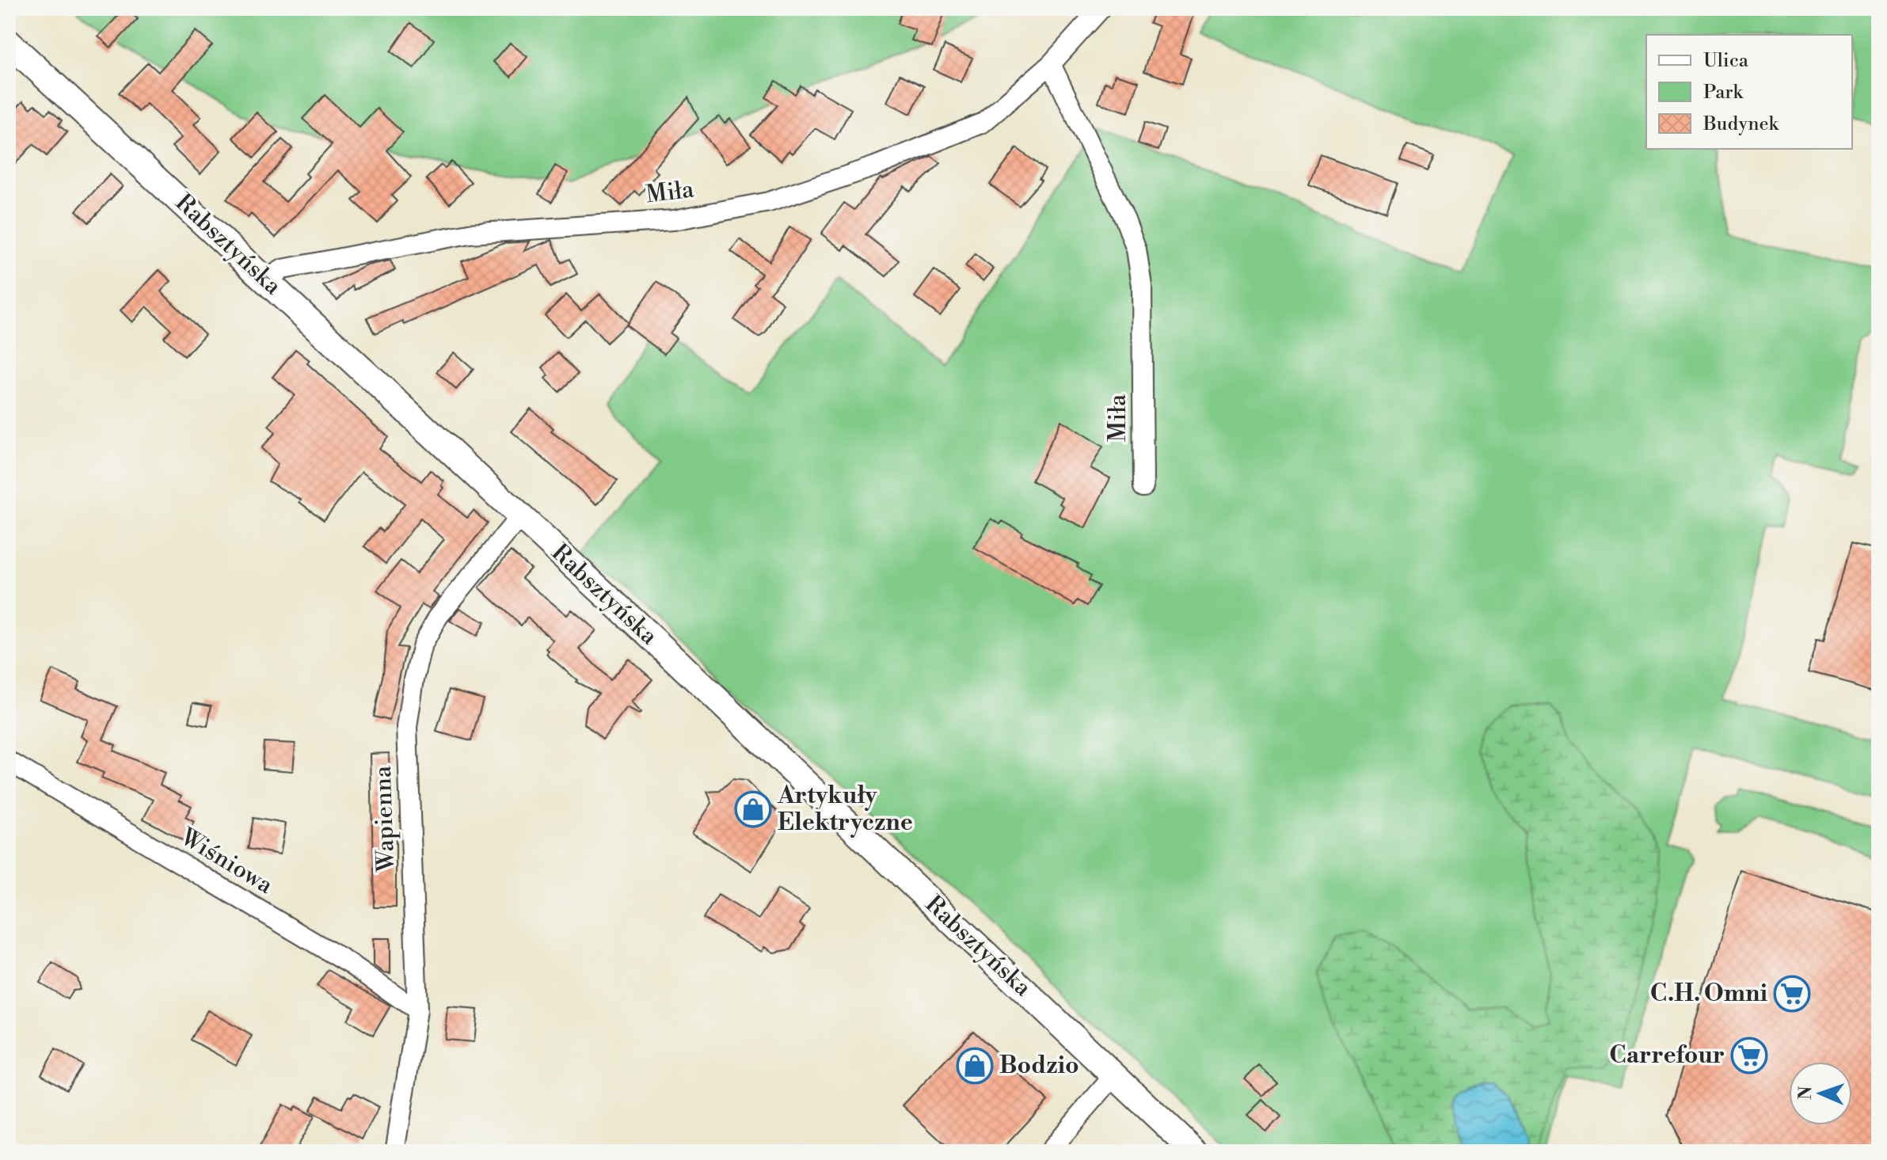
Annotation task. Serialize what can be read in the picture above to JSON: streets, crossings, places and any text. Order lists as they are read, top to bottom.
{
  "streets": {
    "street": [
      "Miła",
      "Rabsztyńska",
      "Wapienna",
      "Wiśniowa"
    ]
  },
  "crossings": [
    ["Miła", "Rabsztyńska"],
    ["Rabsztyńska", "Wapienna"],
    ["Wapienna", "Wiśniowa"]
  ],
  "places": {
    "shop": ["Artykuły Elektryczne", "Bodzio"],
    "supermarket": ["C.H. Omni", "Carrefour"]
  },
  "legend": ["Ulica", "Park", "Budynek"],
  "north": "left"
}
